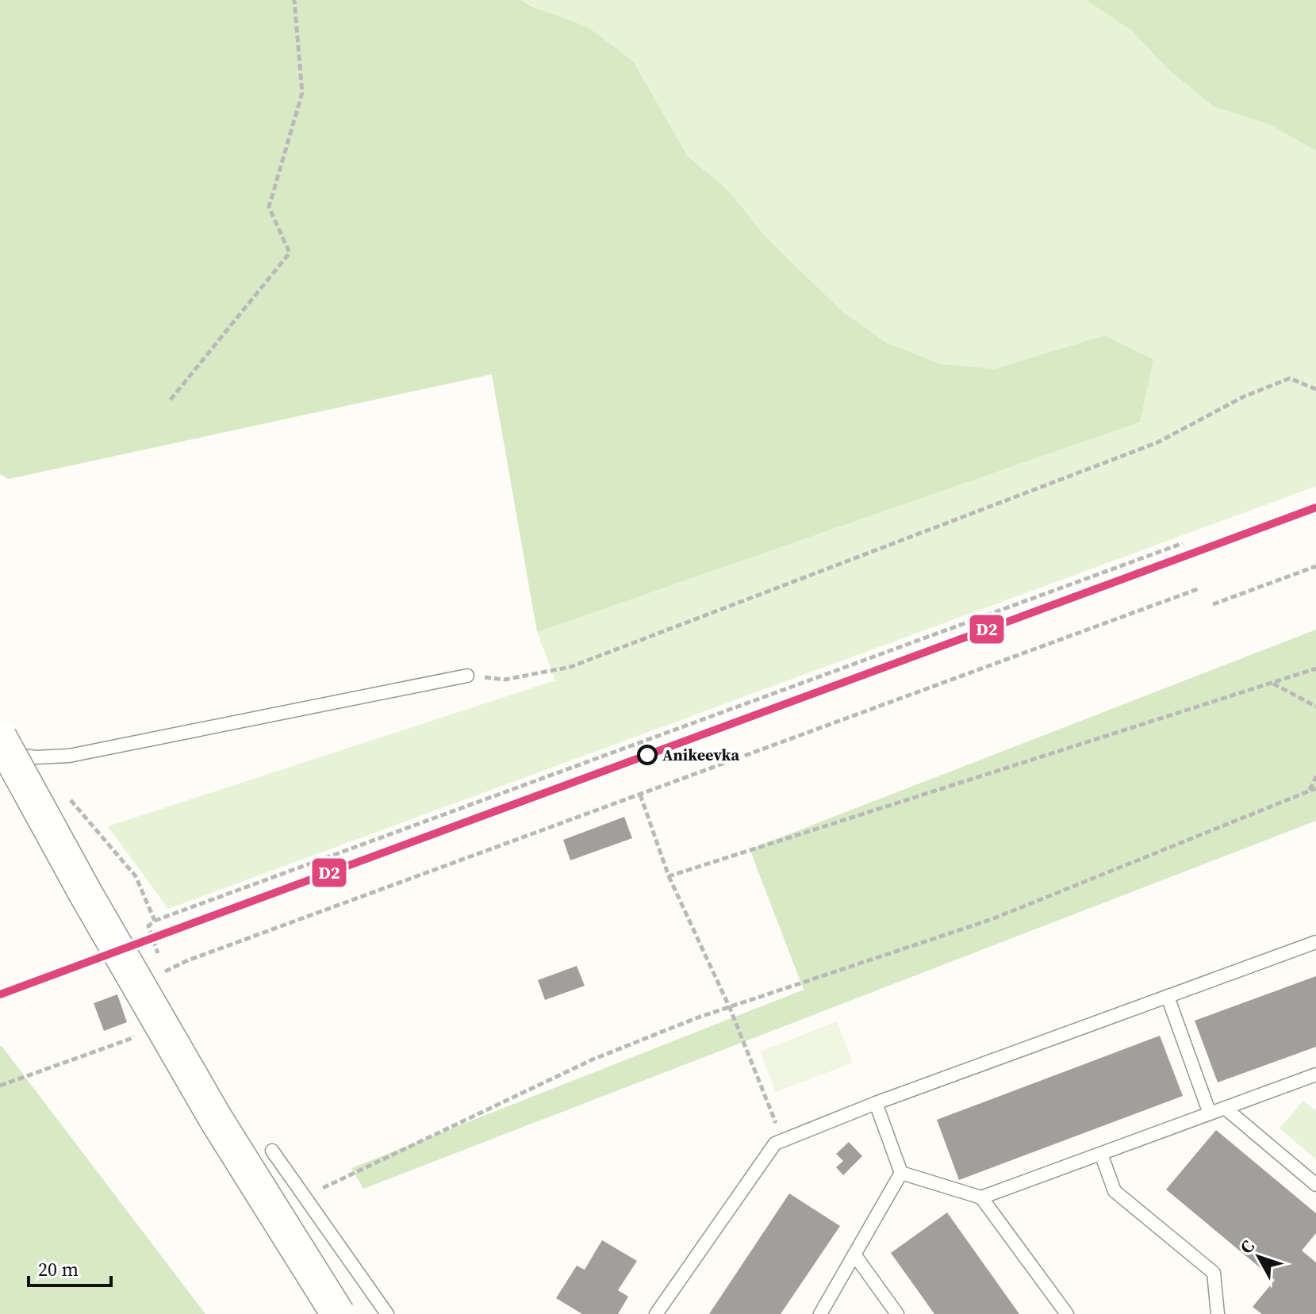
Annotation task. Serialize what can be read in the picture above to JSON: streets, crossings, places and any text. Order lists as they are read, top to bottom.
{
  "places": ["Anikeevka"],
  "lines": ["transit line D2"],
  "scale_bar": "20 m",
  "north": "top left"
}
